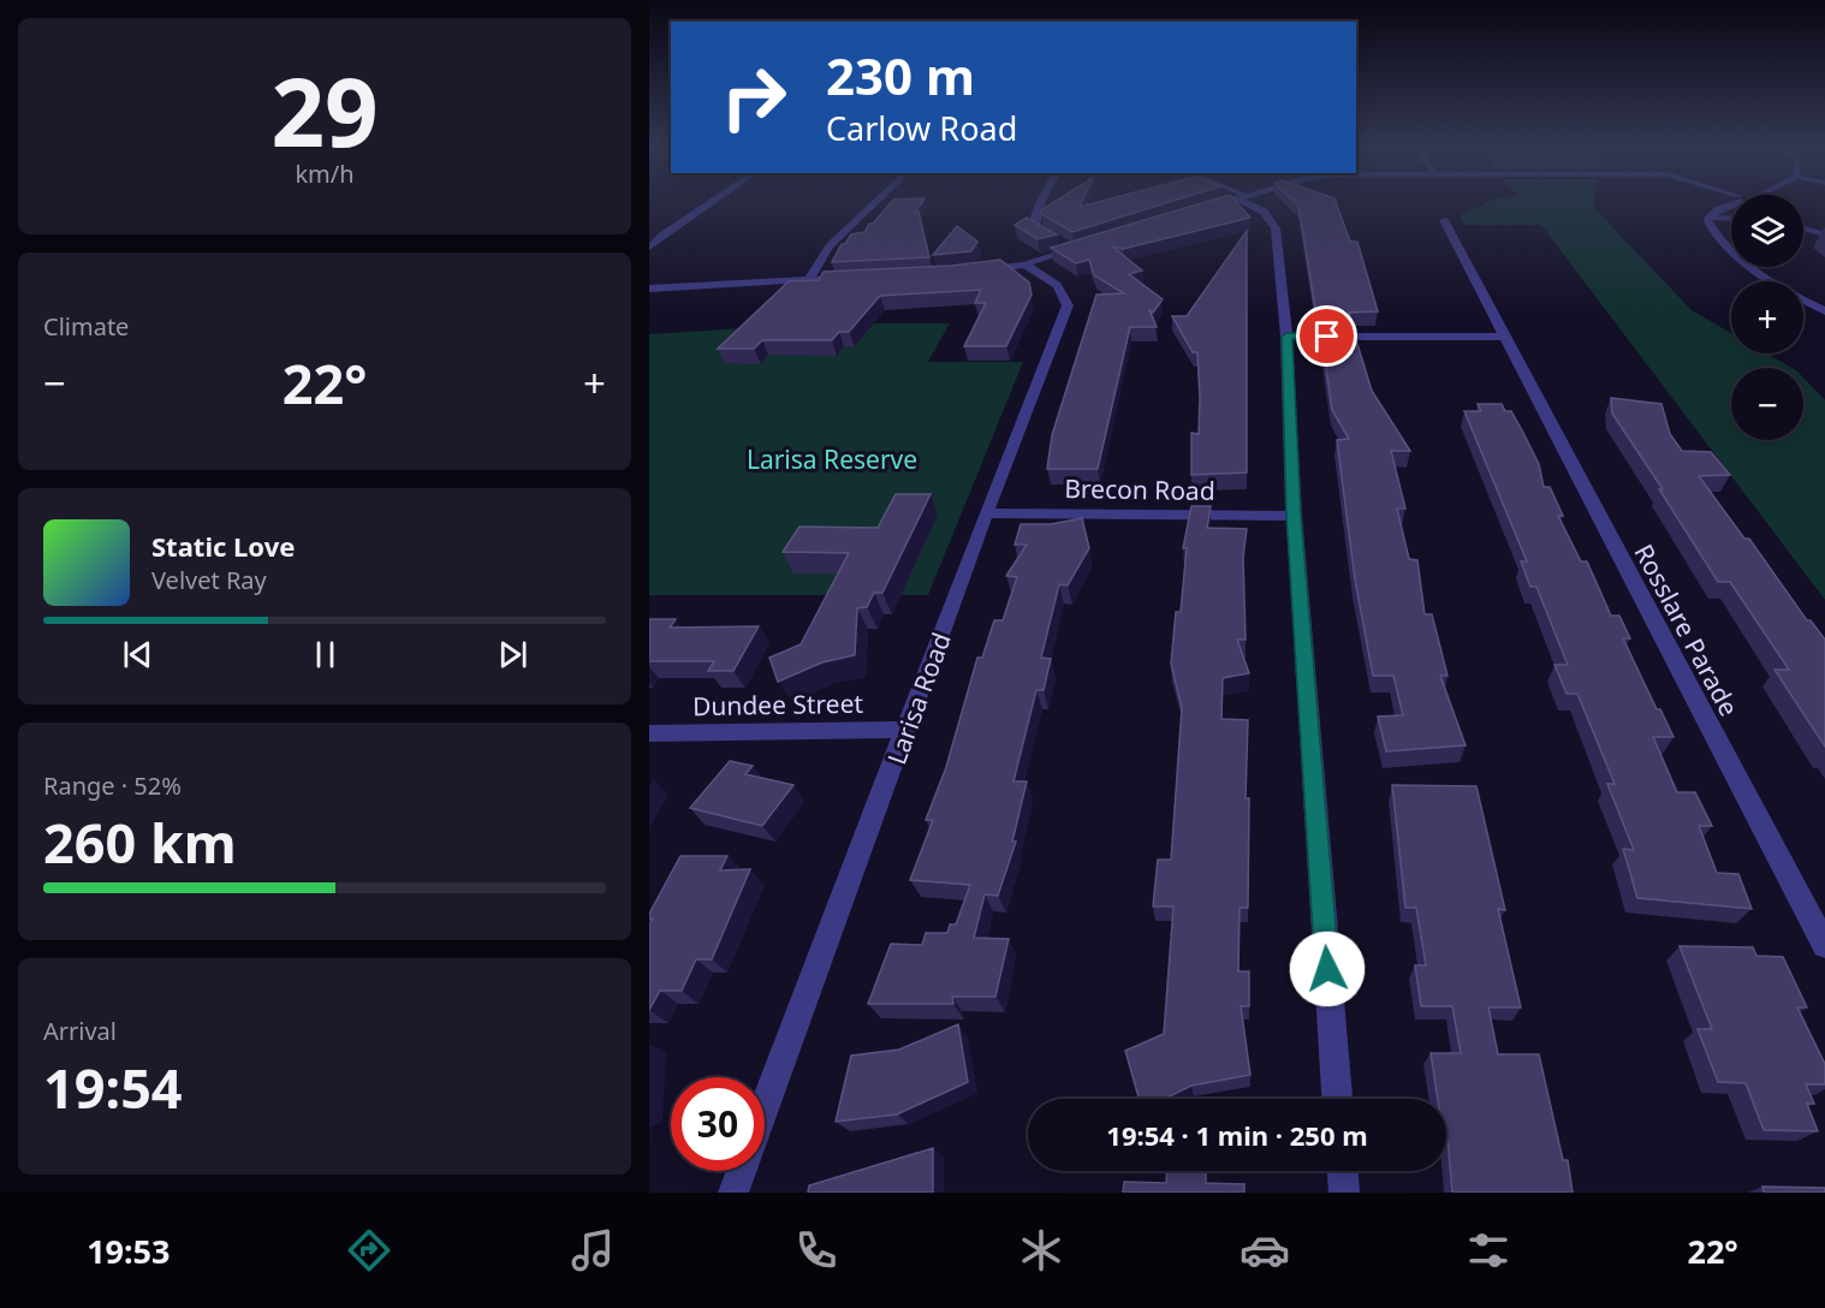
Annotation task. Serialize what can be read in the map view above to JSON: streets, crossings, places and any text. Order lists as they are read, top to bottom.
{
  "streets": {
    "street": [
      "Brecon Road",
      "Rosslare Parade",
      "Larisa Road",
      "Dundee Street"
    ]
  },
  "crossings": [
    ["Brecon Road", "Larisa Road"],
    ["Larisa Road", "Dundee Street"]
  ],
  "parks": ["Larisa Reserve"],
  "page": {
    "tile": [
      ["29", "km/h"],
      "Climate",
      ["Range · 52%", "260 km"],
      ["Arrival", "19:54"]
    ],
    "turn": ["230 m", "Carlow Road"],
    "map_buttons": ["+", "−"],
    "heat": ["−", "22°", "+"],
    "song": ["Static Love", "Velvet Ray"],
    "limit": "30",
    "trip": "19:54 · 1 min · 250 m",
    "tabs": ["19:53", "22°"]
  }
}
